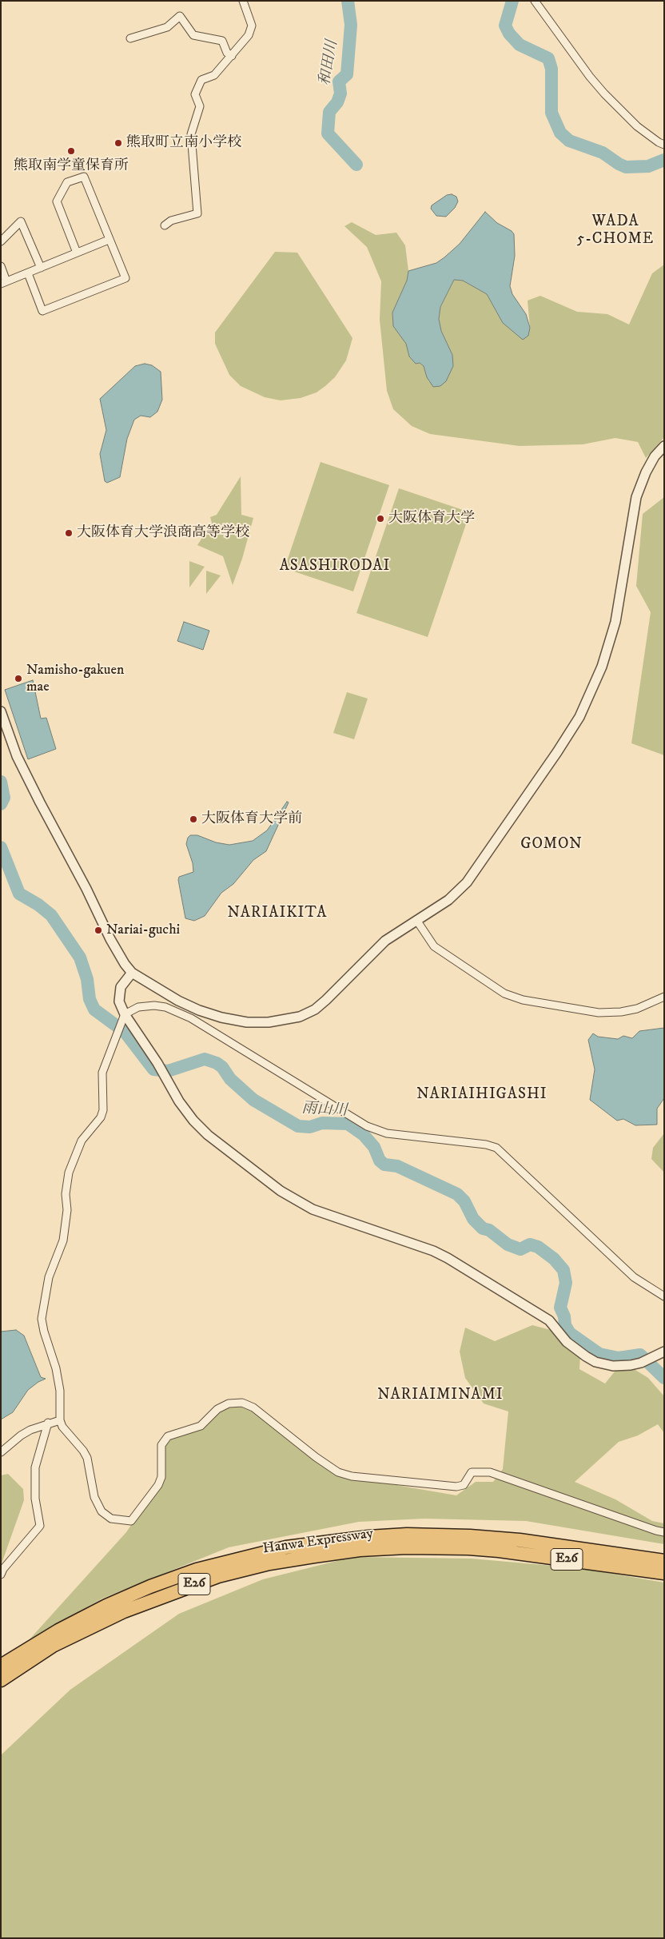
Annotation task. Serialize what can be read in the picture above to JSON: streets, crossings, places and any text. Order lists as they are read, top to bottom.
{
  "streets": {
    "highway": ["Hanwa Expressway", "E26"]
  },
  "districts": [
    "WADA 5-CHOME",
    "ASASHIRODAI",
    "GOMON",
    "NARIAIKITA",
    "NARIAIHIGASHI",
    "NARIAIMINAMI"
  ],
  "water": ["和田川", "雨山川"],
  "places": [
    "熊取町立南小学校",
    "熊取南学童保育所",
    "大阪体育大学",
    "大阪体育大学浪商高等学校",
    "Namisho-gakuen mae",
    "大阪体育大学前",
    "Nariai-guchi"
  ]
}
